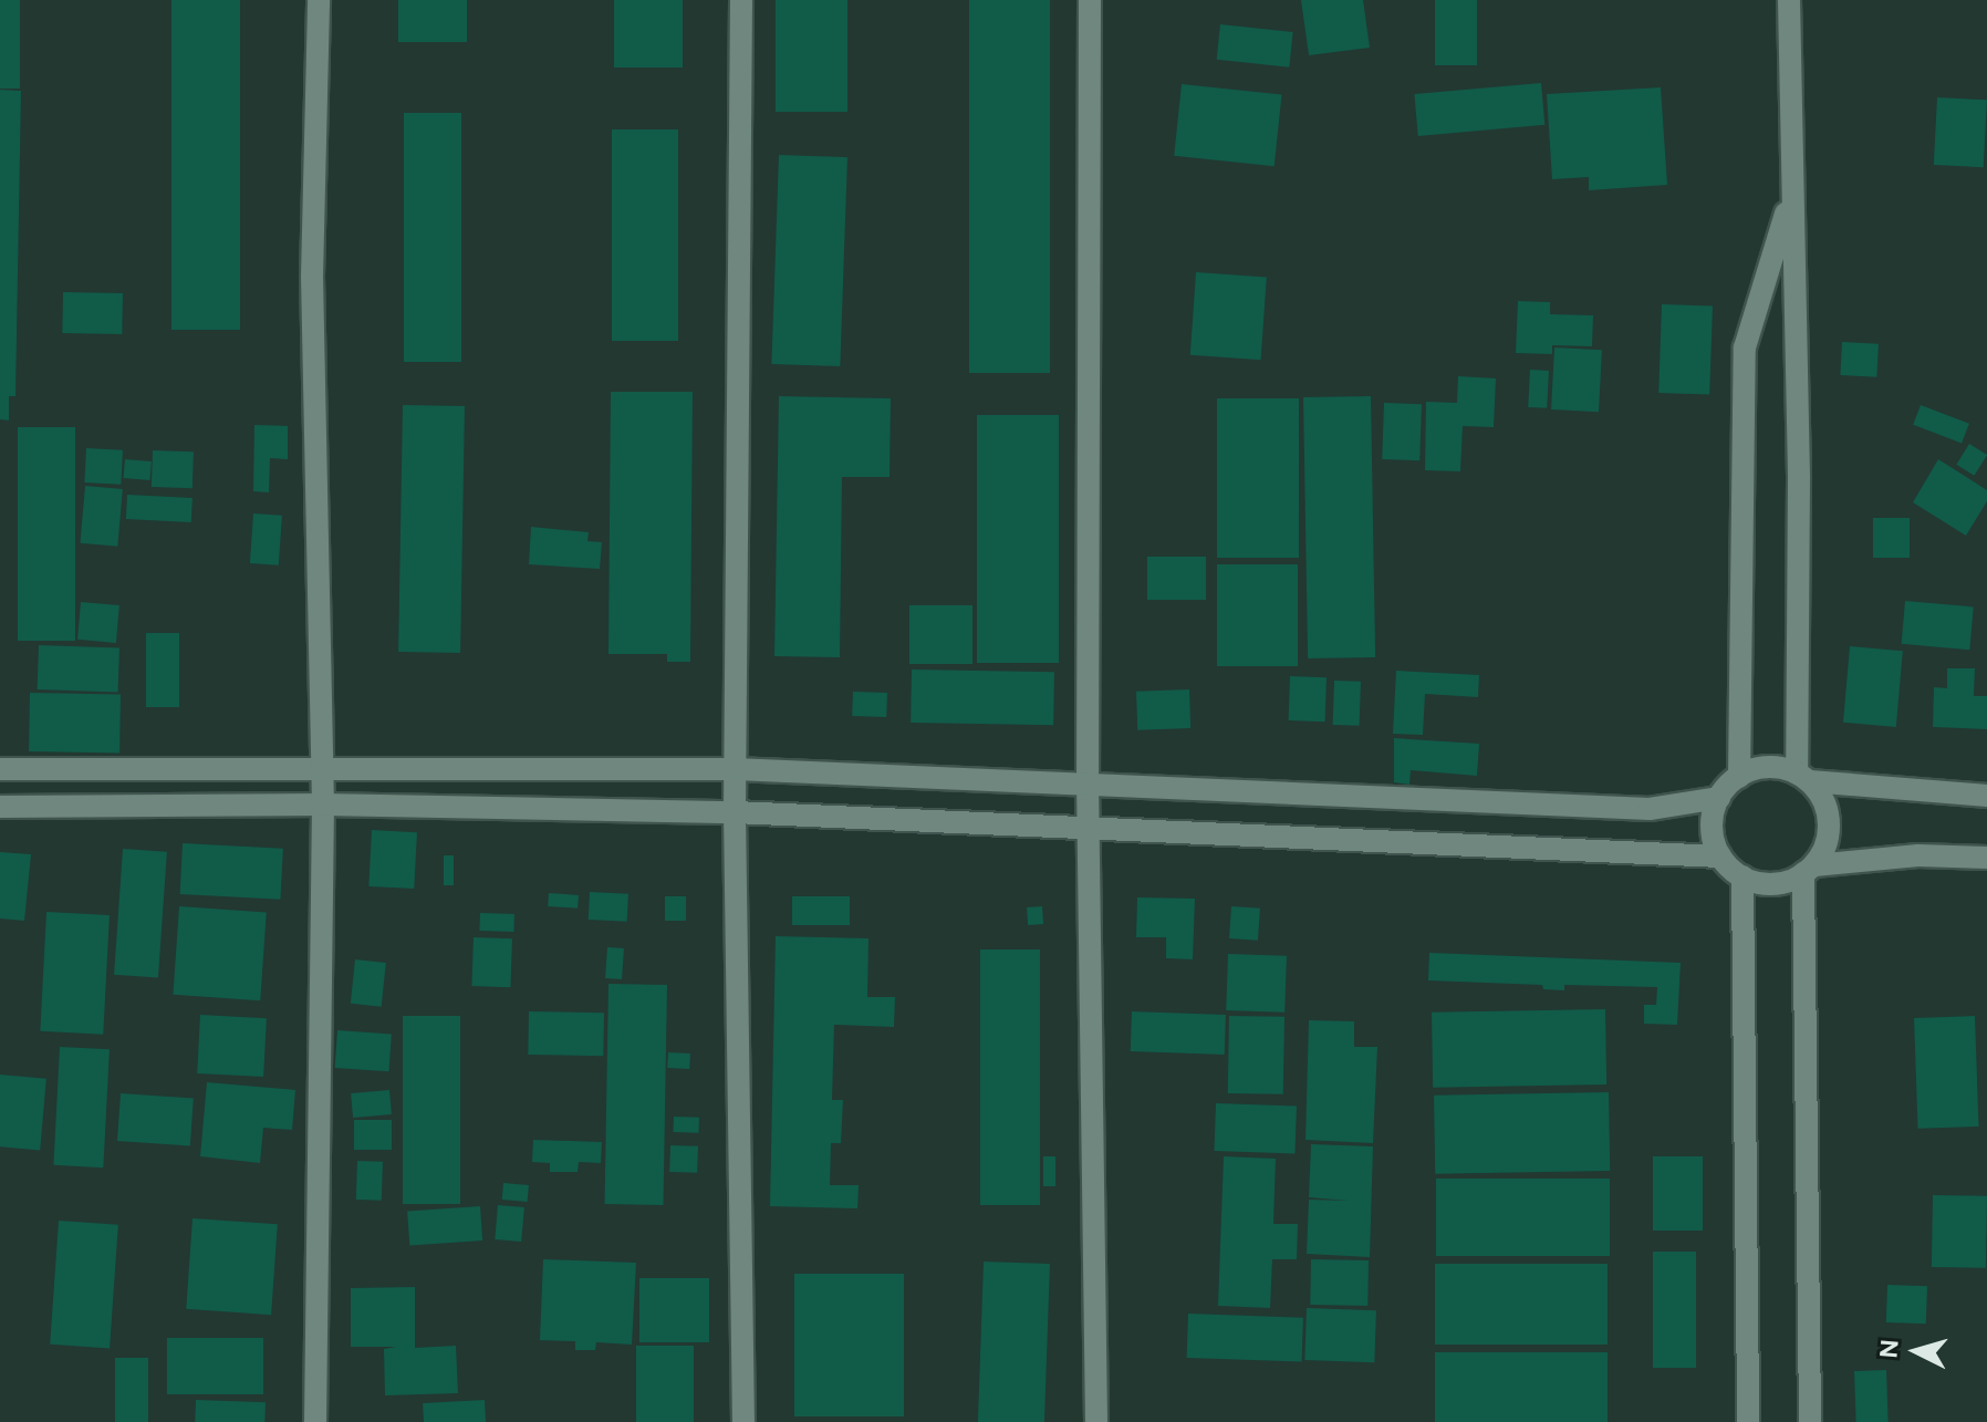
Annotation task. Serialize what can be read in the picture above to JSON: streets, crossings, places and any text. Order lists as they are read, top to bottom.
{
  "north": "left"
}
